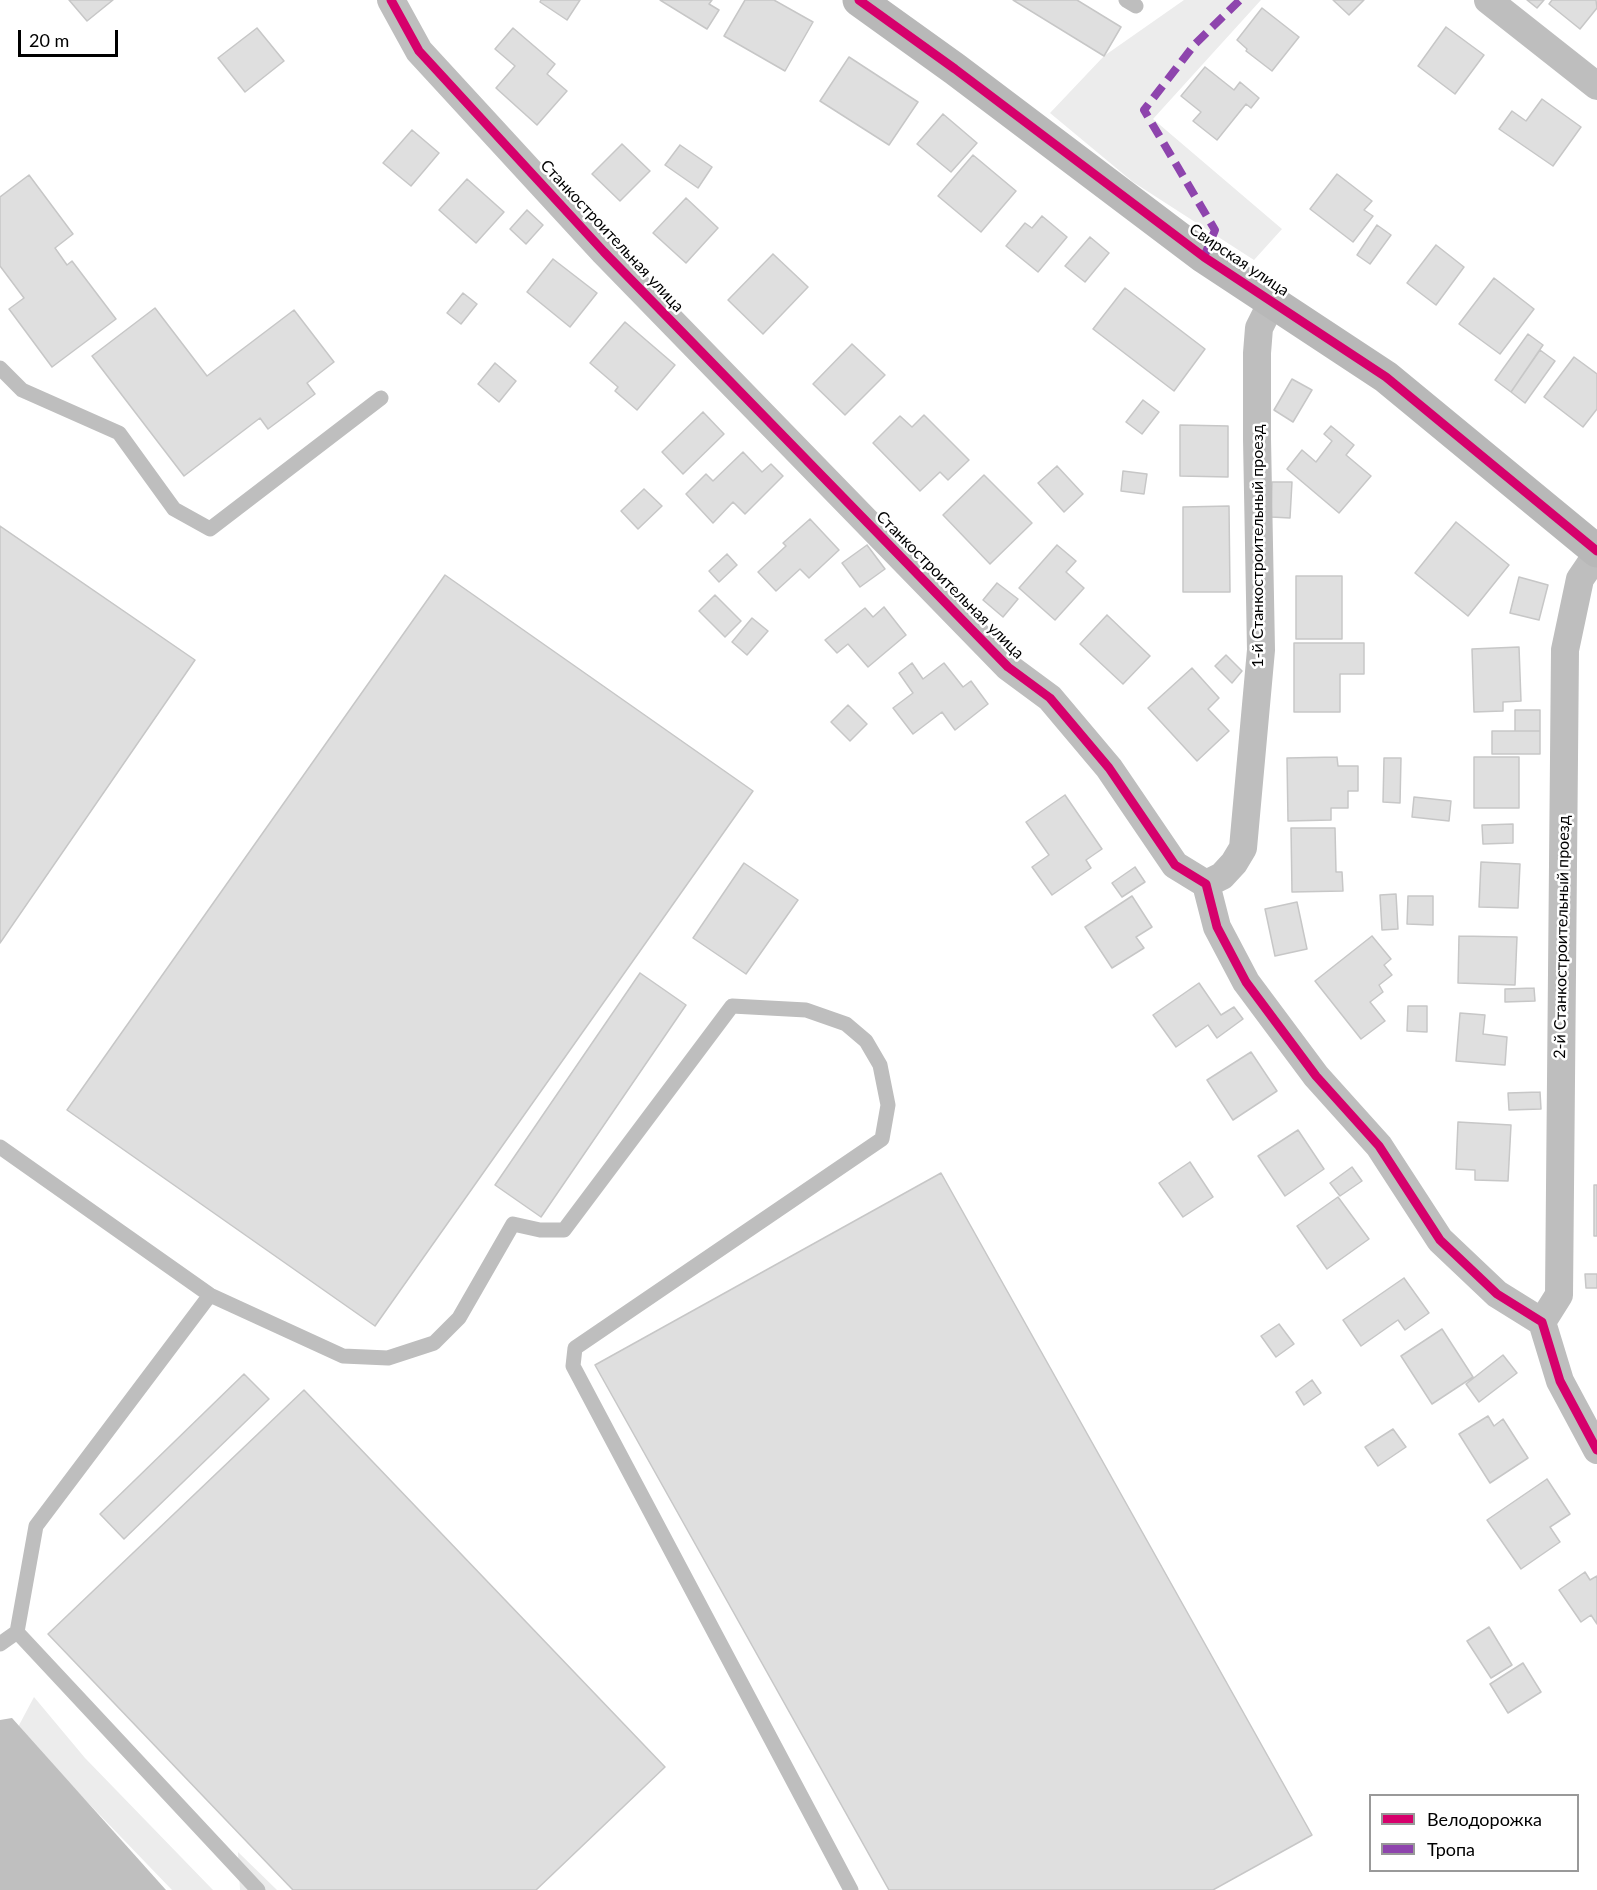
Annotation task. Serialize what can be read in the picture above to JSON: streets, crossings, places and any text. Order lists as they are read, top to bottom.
{
  "streets": {
    "street": [
      "Станкостроительная улица",
      "Свирская улица",
      "1-й Станкостроительный проезд",
      "2-й Станкостроительный проезд"
    ]
  },
  "crossings": [
    ["Станкостроительная улица", "1-й Станкостроительный проезд"],
    ["Свирская улица", "1-й Станкостроительный проезд"],
    ["Свирская улица", "2-й Станкостроительный проезд"]
  ],
  "legend": ["Велодорожка", "Тропа"],
  "scale_bar": "20 m"
}
